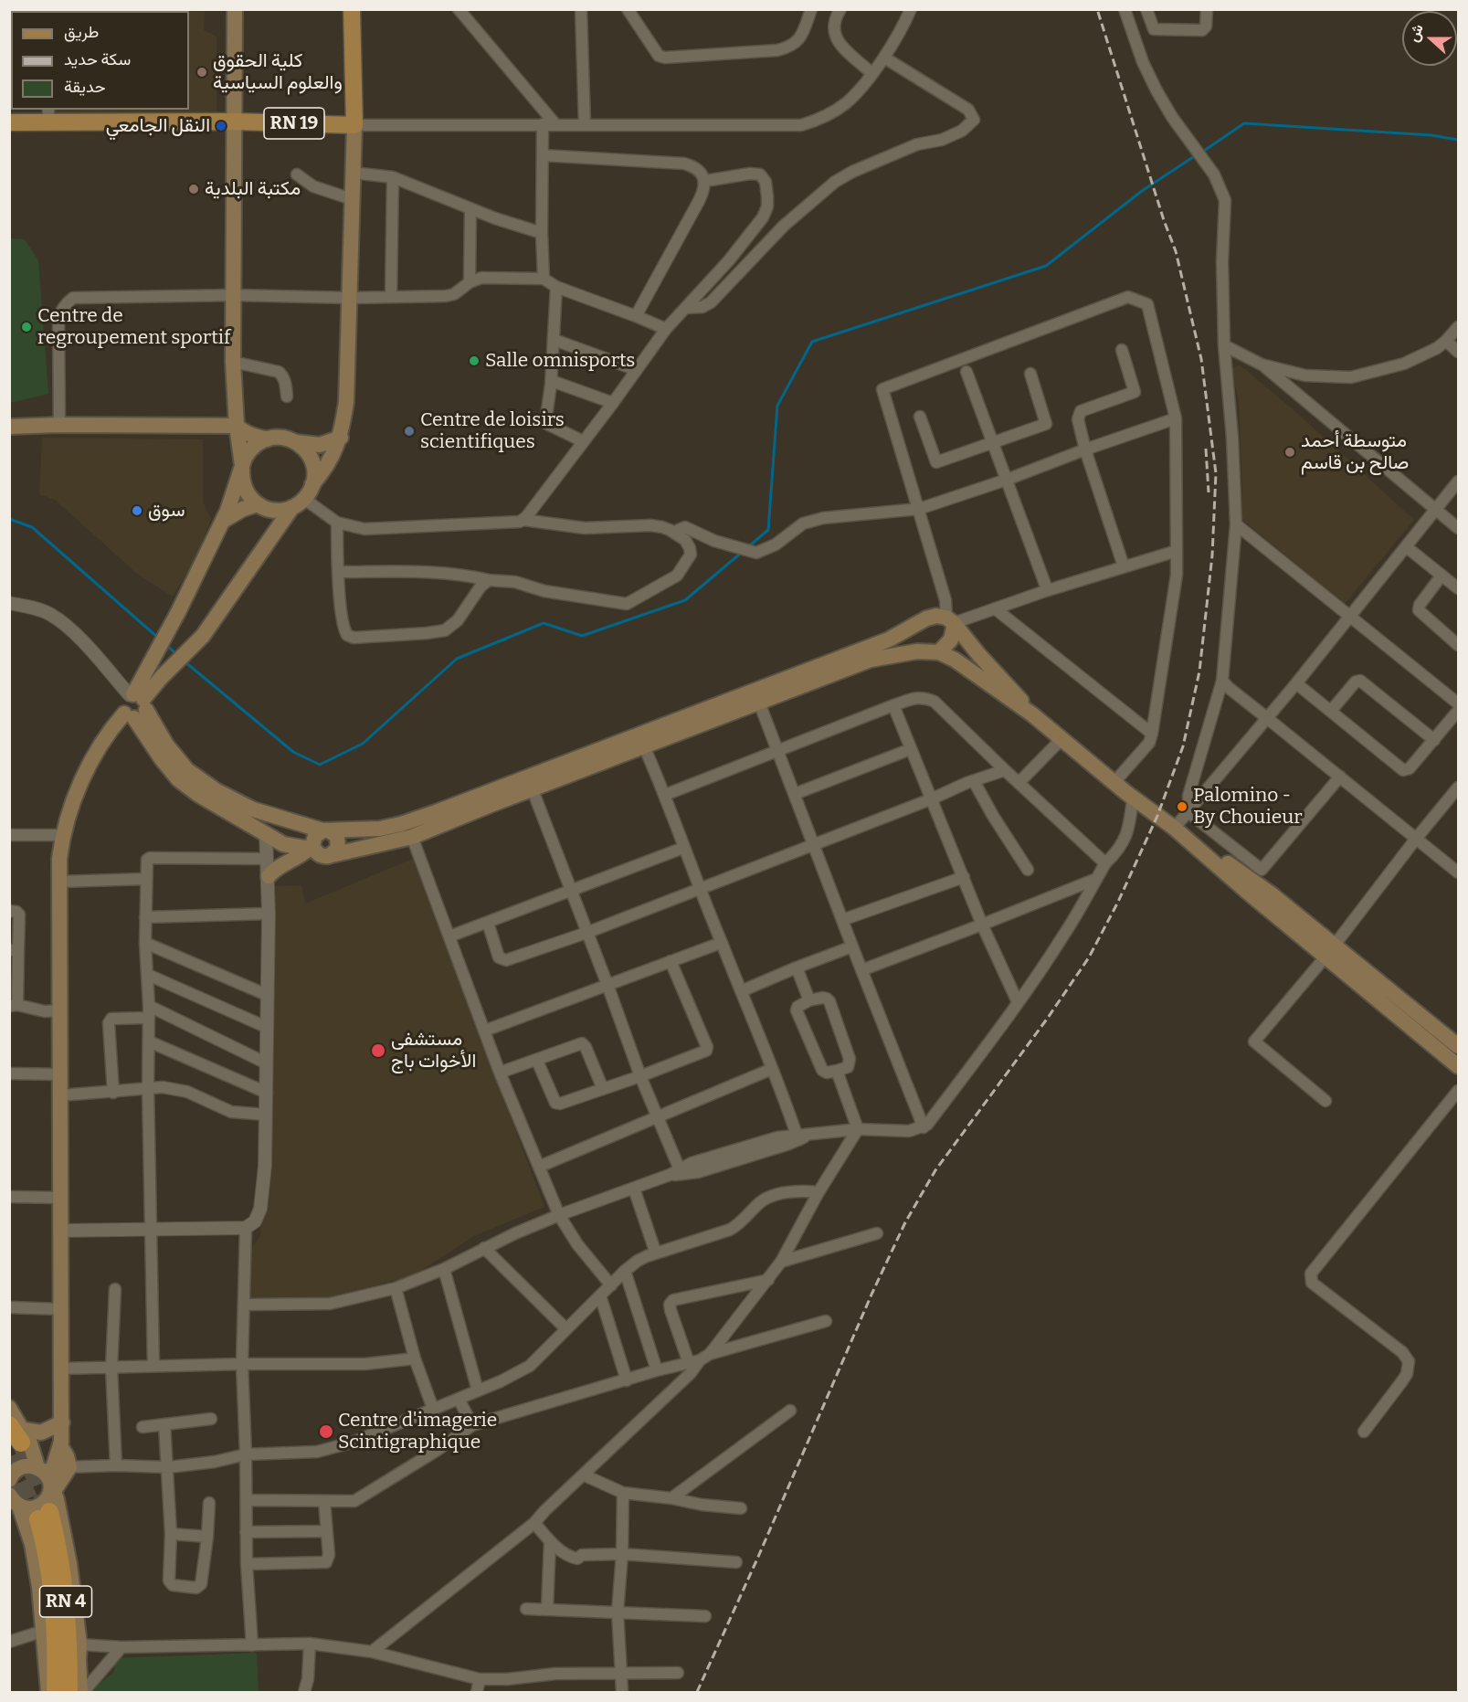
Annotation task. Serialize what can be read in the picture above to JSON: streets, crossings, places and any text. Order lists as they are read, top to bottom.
{
  "streets": {
    "highway": ["RN 4"],
    "main road": ["RN 19"]
  },
  "places": [
    "كلية الحقوق والعلوم السياسية",
    "النقل الجامعي",
    "مكتبة البلدية",
    "Centre de regroupement sportif",
    "Salle omnisports",
    "Centre de loisirs scientifiques",
    "متوسطة أحمد صالح بن قاسم",
    "سوق",
    "Palomino - By Chouieur",
    "مستشفى الأخوات باج",
    "Centre d'imagerie Scintigraphique"
  ],
  "legend": ["طريق", "سكة حديد", "حديقة"],
  "north": "left"
}
